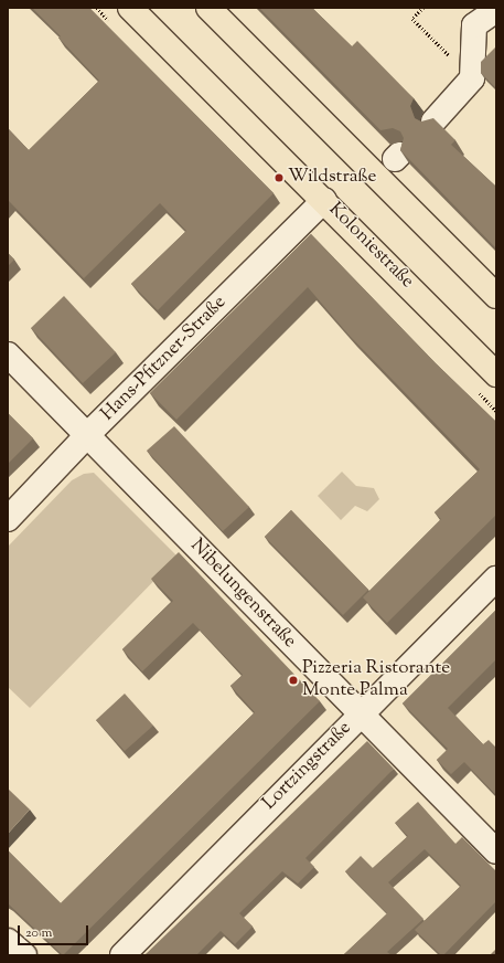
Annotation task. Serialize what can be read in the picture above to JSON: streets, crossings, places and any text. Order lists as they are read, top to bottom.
{
  "streets": {
    "main road": ["Koloniestraße"],
    "street": ["Hans-Pfitzner-Straße", "Nibelungenstraße", "Lortzingstraße"]
  },
  "crossings": [
    ["Koloniestraße", "Hans-Pfitzner-Straße"],
    ["Hans-Pfitzner-Straße", "Nibelungenstraße"],
    ["Nibelungenstraße", "Lortzingstraße"]
  ],
  "places": ["Wildstraße", "Pizzeria Ristorante Monte Palma"],
  "scale_bar": "20 m"
}
